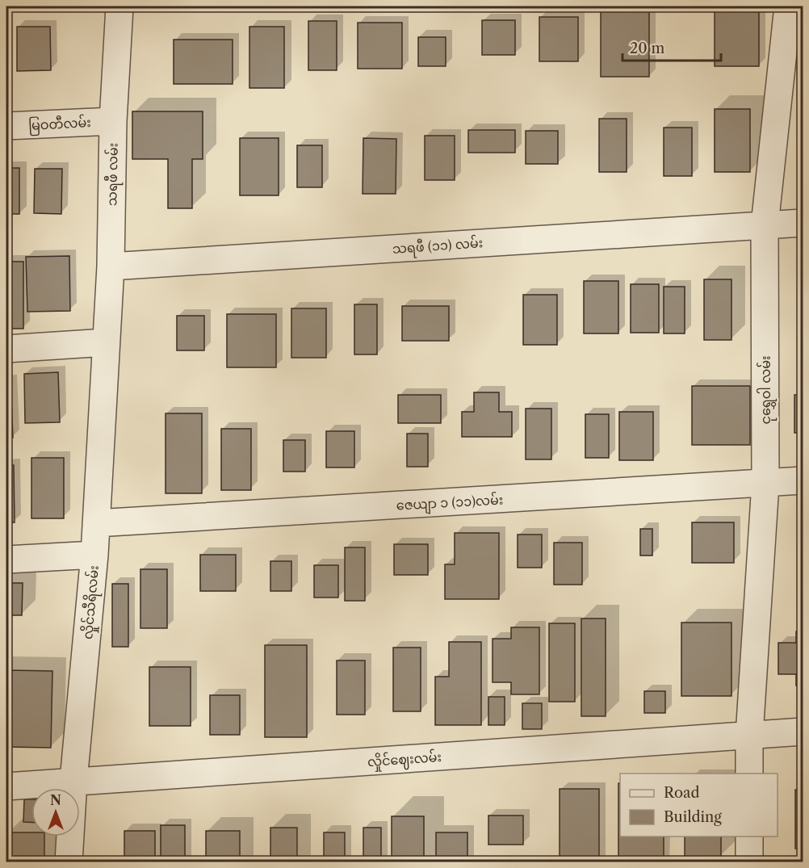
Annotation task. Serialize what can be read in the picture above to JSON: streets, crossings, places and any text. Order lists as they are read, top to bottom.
{
  "streets": {
    "street": [
      "မြဝတီလမ်း",
      "သရဖီ လမ်း",
      "သရဖီ (၁၁) လမ်း",
      "ငုရွှေဝါ လမ်း",
      "ဇေယျာ ၁ (၁၁)လမ်း",
      "လှိုင်သီရိလမ်း",
      "လှိုင်ဈေးလမ်း"
    ]
  },
  "crossings": [
    ["မြဝတီလမ်း", "သရဖီ လမ်း"],
    ["သရဖီ လမ်း", "သရဖီ (၁၁) လမ်း"],
    ["သရဖီ လမ်း", "လှိုင်သီရိလမ်း"],
    ["သရဖီ (၁၁) လမ်း", "ငုရွှေဝါ လမ်း"],
    ["ငုရွှေဝါ လမ်း", "ဇေယျာ ၁ (၁၁)လမ်း"],
    ["ငုရွှေဝါ လမ်း", "လှိုင်ဈေးလမ်း"],
    ["ဇေယျာ ၁ (၁၁)လမ်း", "လှိုင်သီရိလမ်း"],
    ["လှိုင်သီရိလမ်း", "လှိုင်ဈေးလမ်း"]
  ],
  "legend": ["Road", "Building"],
  "scale_bar": "20 m",
  "north": "top"
}
